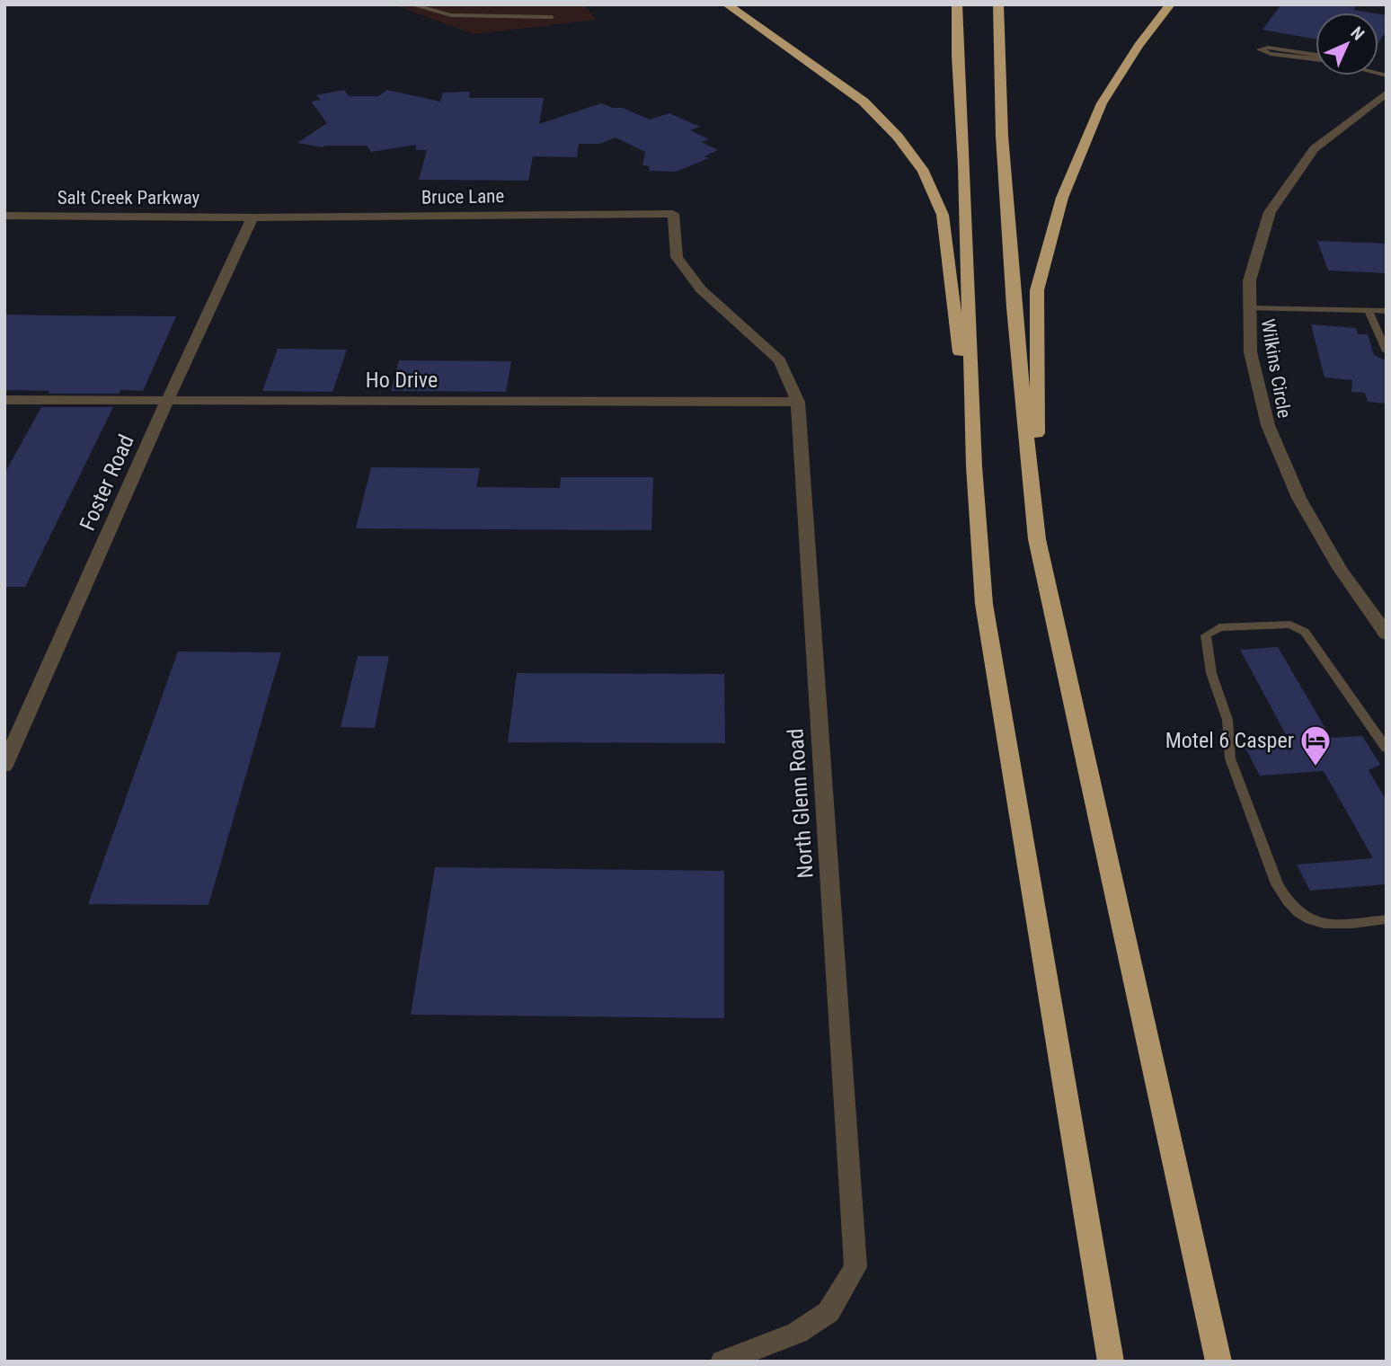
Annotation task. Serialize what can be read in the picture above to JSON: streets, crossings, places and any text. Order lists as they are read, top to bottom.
{
  "streets": {
    "street": [
      "Bruce Lane",
      "Salt Creek Parkway",
      "Wilkins Circle",
      "Ho Drive",
      "Foster Road",
      "North Glenn Road"
    ]
  },
  "crossings": [
    ["Bruce Lane", "Salt Creek Parkway"],
    ["Bruce Lane", "Foster Road"],
    ["Bruce Lane", "North Glenn Road"],
    ["Salt Creek Parkway", "Foster Road"],
    ["Ho Drive", "Foster Road"],
    ["Ho Drive", "North Glenn Road"]
  ],
  "places": {
    "hotel": ["Motel 6 Casper"]
  },
  "north": "top right"
}
